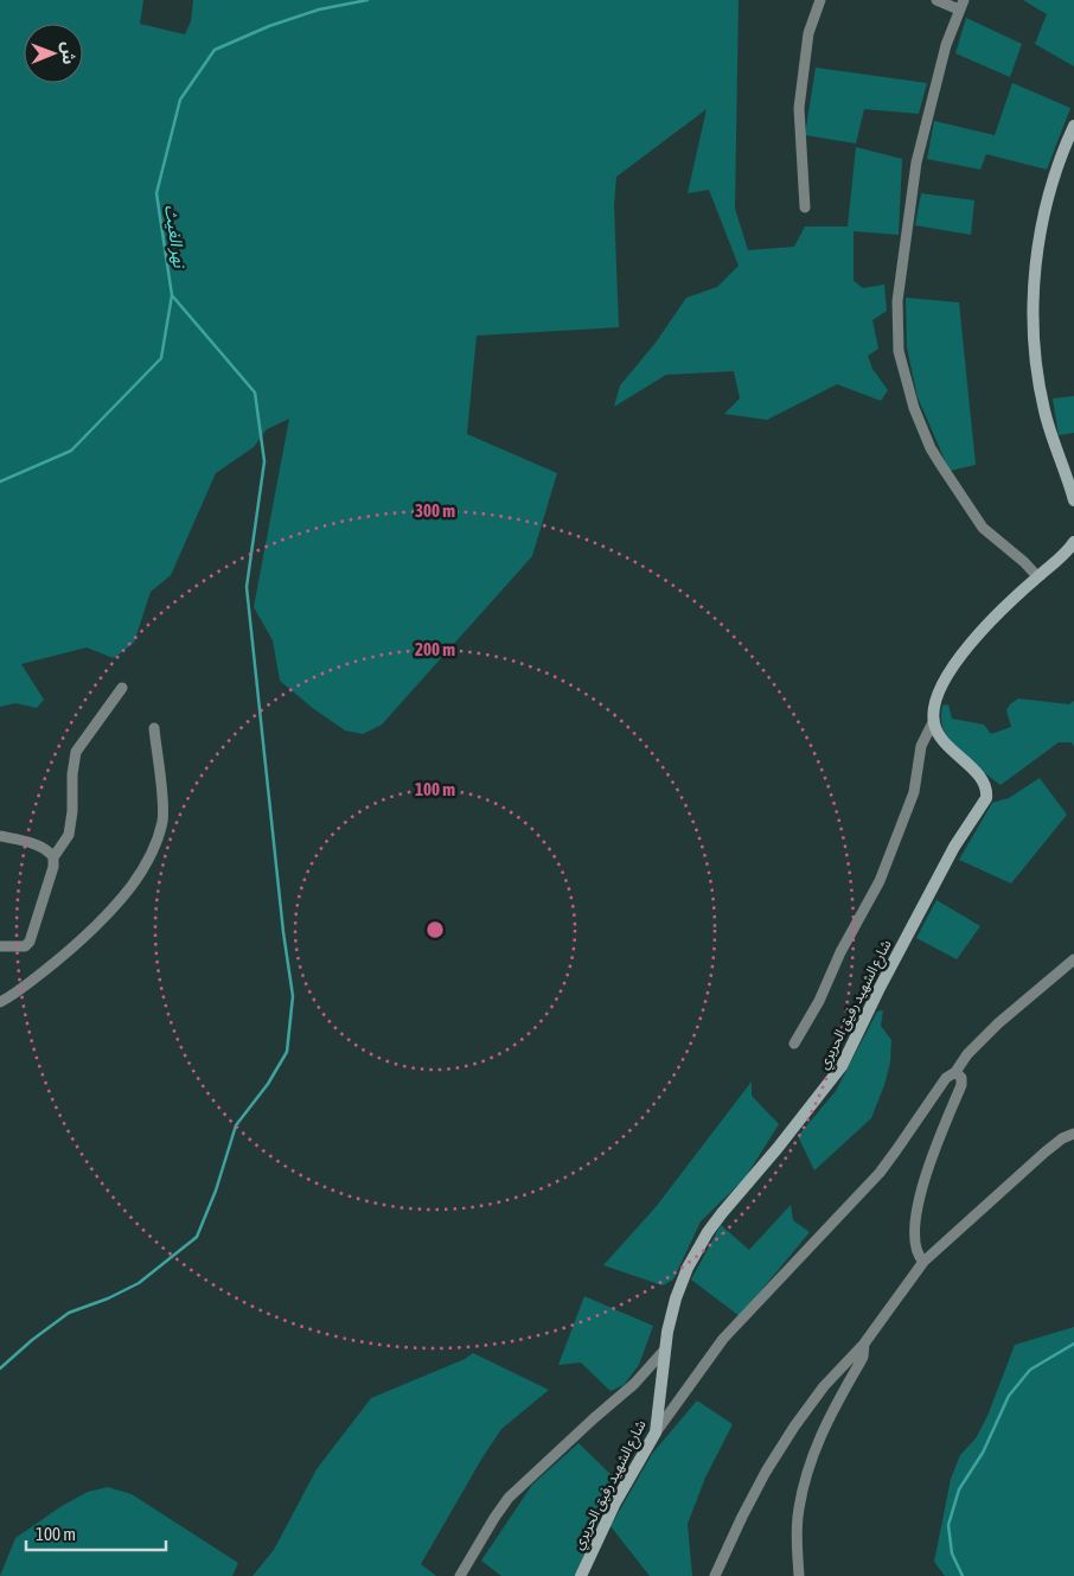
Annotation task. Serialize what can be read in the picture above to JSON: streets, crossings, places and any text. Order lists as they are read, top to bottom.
{
  "streets": {
    "street": ["شارع الشهيد رفيق الحريري"]
  },
  "water": ["نهر الغيث"],
  "scale_bar": "100 m",
  "north": "right",
  "rings": ["300 m", "200 m", "100 m"]
}
